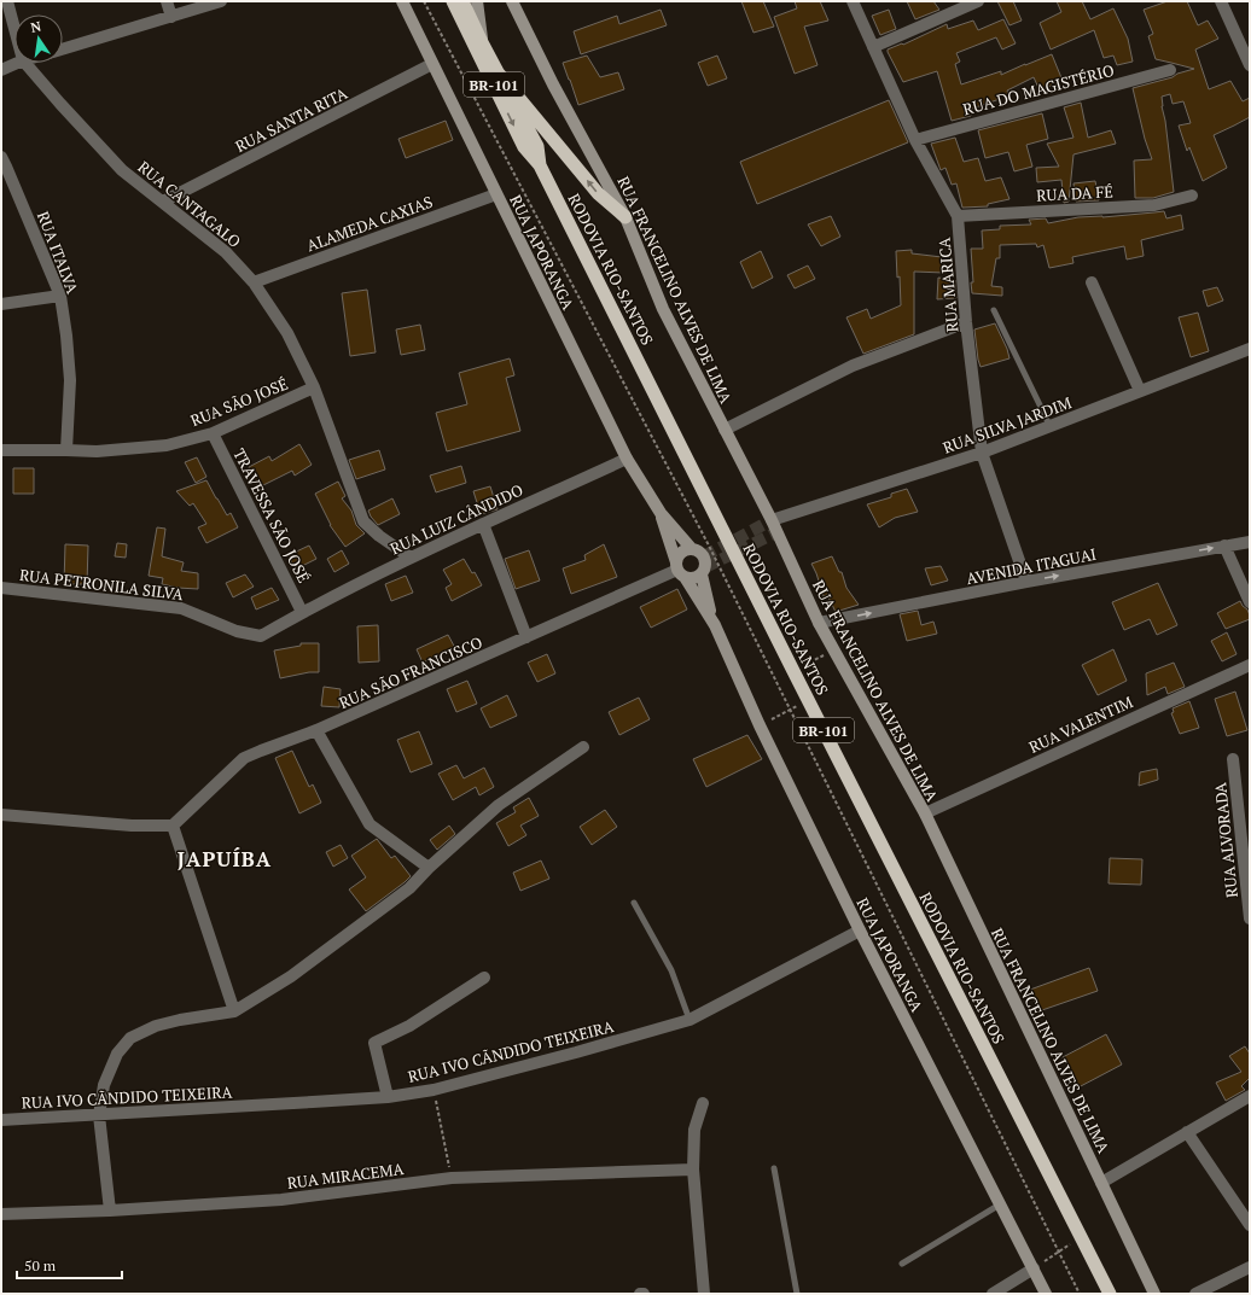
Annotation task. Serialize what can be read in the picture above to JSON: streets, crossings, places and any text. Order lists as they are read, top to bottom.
{
  "streets": {
    "highway": ["BR-101", "RODOVIA RIO-SANTOS"],
    "main road": ["RUA JAPORANGA", "RUA FRANCELINO ALVES DE LIMA"],
    "street": [
      "RUA DO MAGISTÉRIO",
      "RUA SANTA RITA",
      "RUA DA FÉ",
      "RUA CANTAGALO",
      "ALAMEDA CAXIAS",
      "RUA ITALVA",
      "RUA MARICA",
      "RUA SÃO JOSÉ",
      "RUA SILVA JARDIM",
      "TRAVESSA SÃO JOSÉ",
      "RUA LUIZ CÂNDIDO",
      "AVENIDA ITAGUAI",
      "RUA PETRONILA SILVA",
      "RUA SÃO FRANCISCO",
      "RUA VALENTIM",
      "RUA ALVORADA",
      "RUA IVO CÃNDIDO TEIXEIRA",
      "RUA MIRACEMA"
    ]
  },
  "crossings": [
    ["RUA DO MAGISTÉRIO", "RUA MARICA"],
    ["RUA SANTA RITA", "RUA CANTAGALO"],
    ["RUA SANTA RITA", "RUA JAPORANGA"],
    ["RUA DA FÉ", "RUA MARICA"],
    ["RUA CANTAGALO", "ALAMEDA CAXIAS"],
    ["RUA CANTAGALO", "RUA SÃO JOSÉ"],
    ["RUA CANTAGALO", "RUA LUIZ CÂNDIDO"],
    ["ALAMEDA CAXIAS", "RUA JAPORANGA"],
    ["RUA ITALVA", "RUA SÃO JOSÉ"],
    ["RUA JAPORANGA", "RUA LUIZ CÂNDIDO"],
    ["RUA JAPORANGA", "RUA SÃO FRANCISCO"],
    ["RUA JAPORANGA", "RUA IVO CÃNDIDO TEIXEIRA"],
    ["RUA MARICA", "RUA SILVA JARDIM"],
    ["RUA MARICA", "AVENIDA ITAGUAI"],
    ["RUA FRANCELINO ALVES DE LIMA", "RUA SILVA JARDIM"],
    ["RUA FRANCELINO ALVES DE LIMA", "AVENIDA ITAGUAI"],
    ["RUA FRANCELINO ALVES DE LIMA", "RUA VALENTIM"],
    ["RUA SÃO JOSÉ", "TRAVESSA SÃO JOSÉ"],
    ["TRAVESSA SÃO JOSÉ", "RUA LUIZ CÂNDIDO"],
    ["TRAVESSA SÃO JOSÉ", "RUA PETRONILA SILVA"],
    ["RUA LUIZ CÂNDIDO", "RUA PETRONILA SILVA"]
  ],
  "one_way": ["AVENIDA ITAGUAI"],
  "districts": ["JAPUÍBA"],
  "scale_bar": "50 m",
  "north": "top"
}
